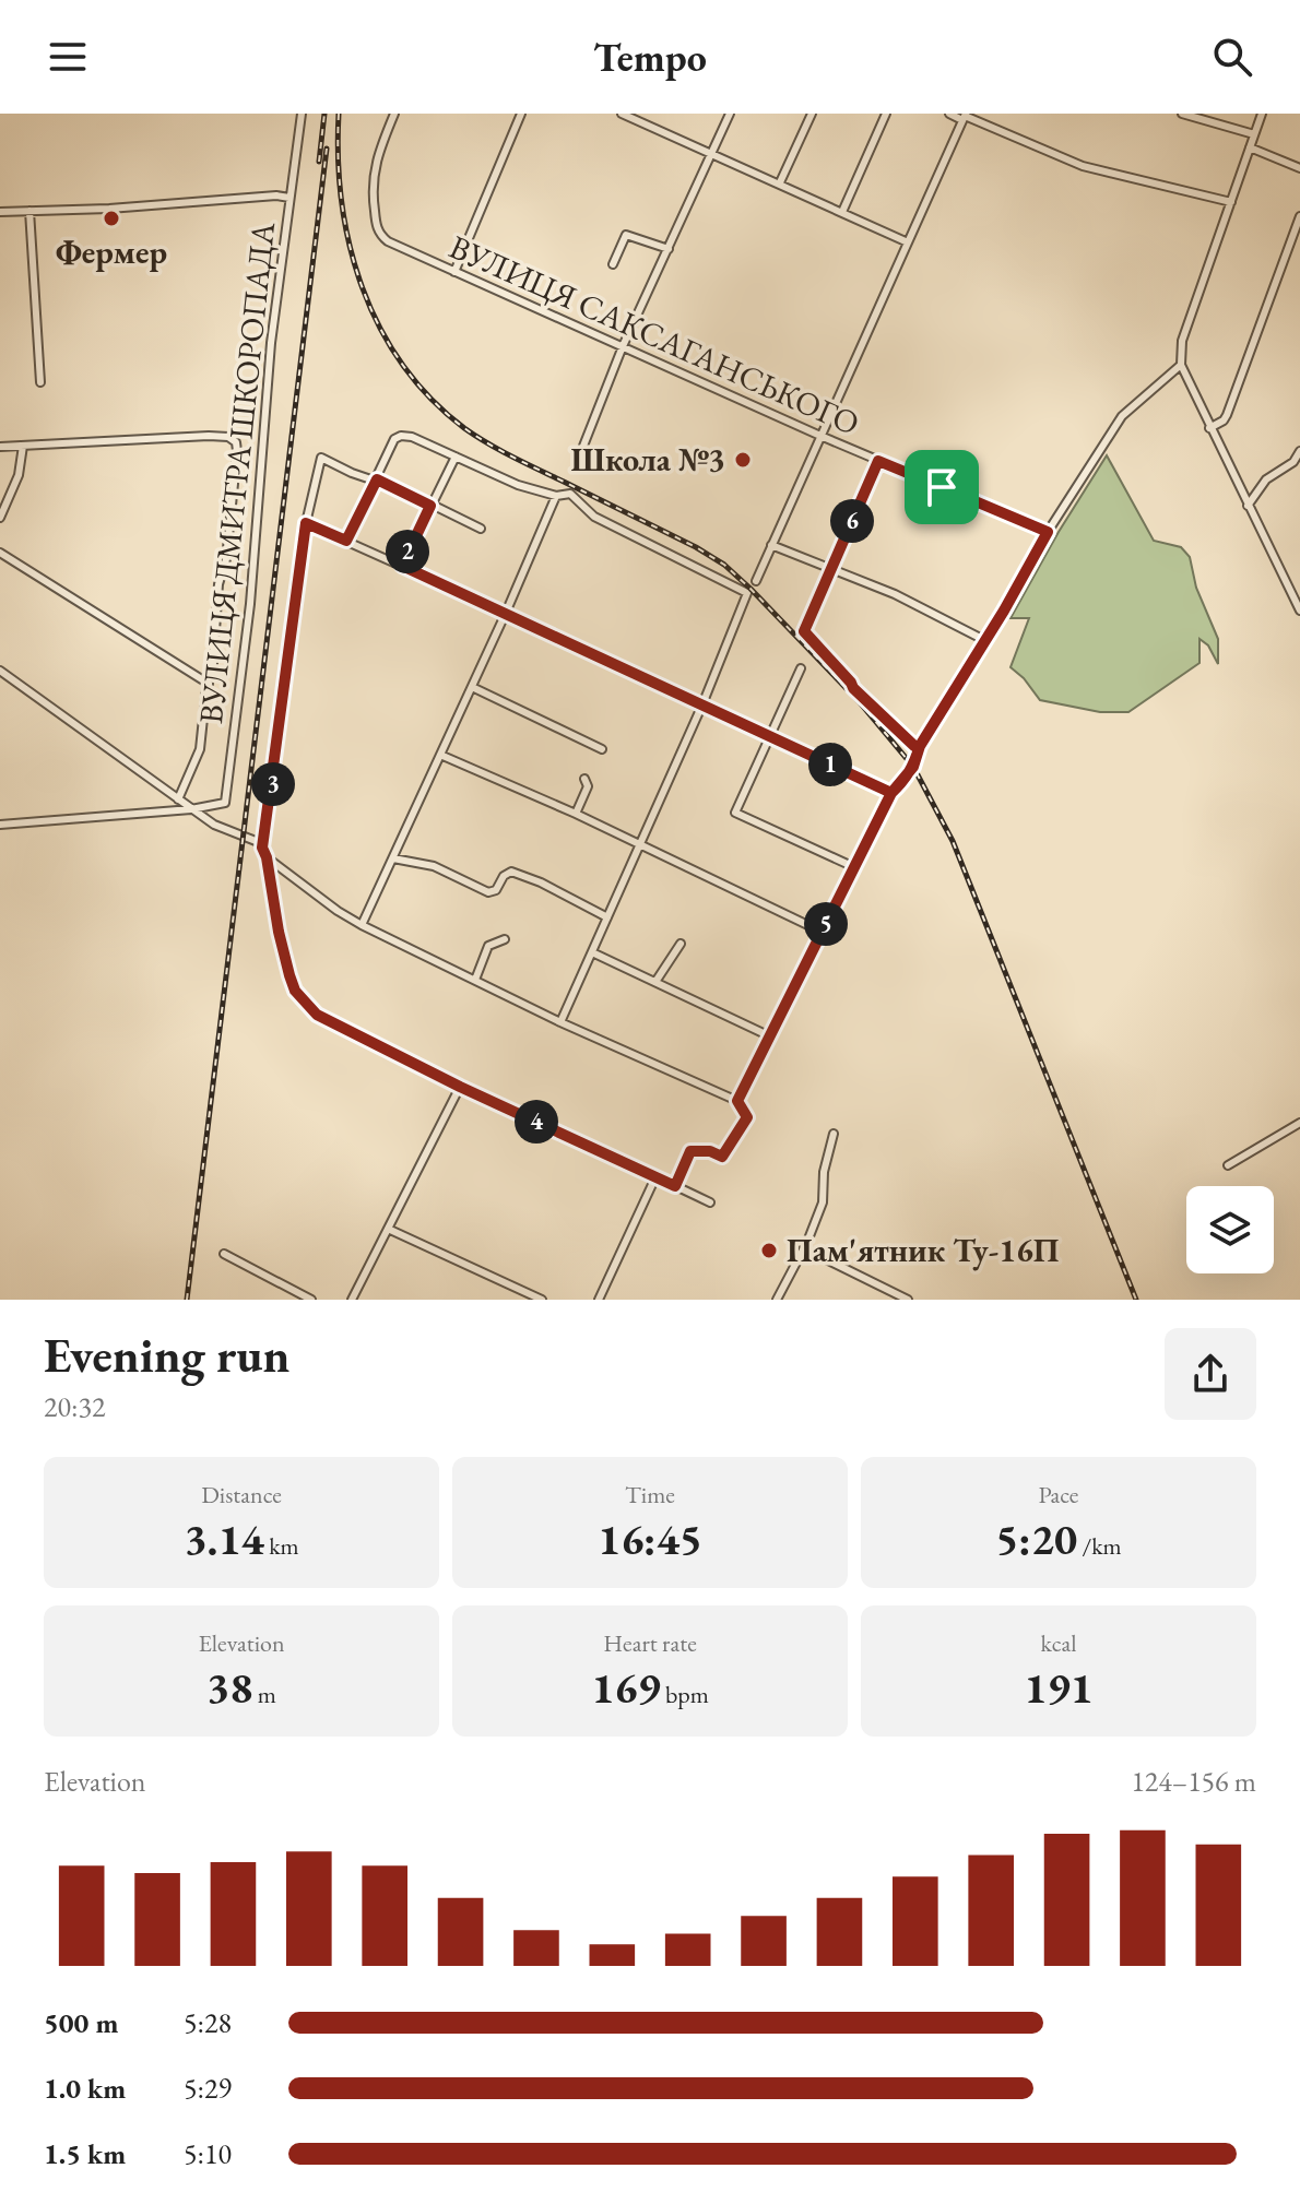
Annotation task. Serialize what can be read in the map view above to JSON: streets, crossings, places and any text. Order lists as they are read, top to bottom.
{
  "streets": {
    "street": ["ВУЛИЦЯ САКСАГАНСЬКОГО", "ВУЛИЦЯ ДМИТРА ШКОРОПАДА"]
  },
  "places": ["Фермер", "Школа №3", "Пам'ятник Ту-16П"],
  "page": {
    "header": "Tempo",
    "pins": [
      "6",
      "2",
      "1",
      "3",
      "5",
      "4"
    ],
    "heading": ["Evening run", "20:32"],
    "stats": [
      ["Distance", "3.14 km"],
      ["Time", "16:45"],
      ["Pace", "5:20 /km"],
      ["Elevation", "38 m"],
      ["Heart rate", "169 bpm"],
      ["kcal", "191"]
    ],
    "chart": ["Elevation", "124–156 m"],
    "list": [
      {
        "name": "500 m",
        "note": "5:28"
      },
      {
        "name": "1.0 km",
        "note": "5:29"
      },
      {
        "name": "1.5 km",
        "note": "5:10"
      }
    ]
  }
}
